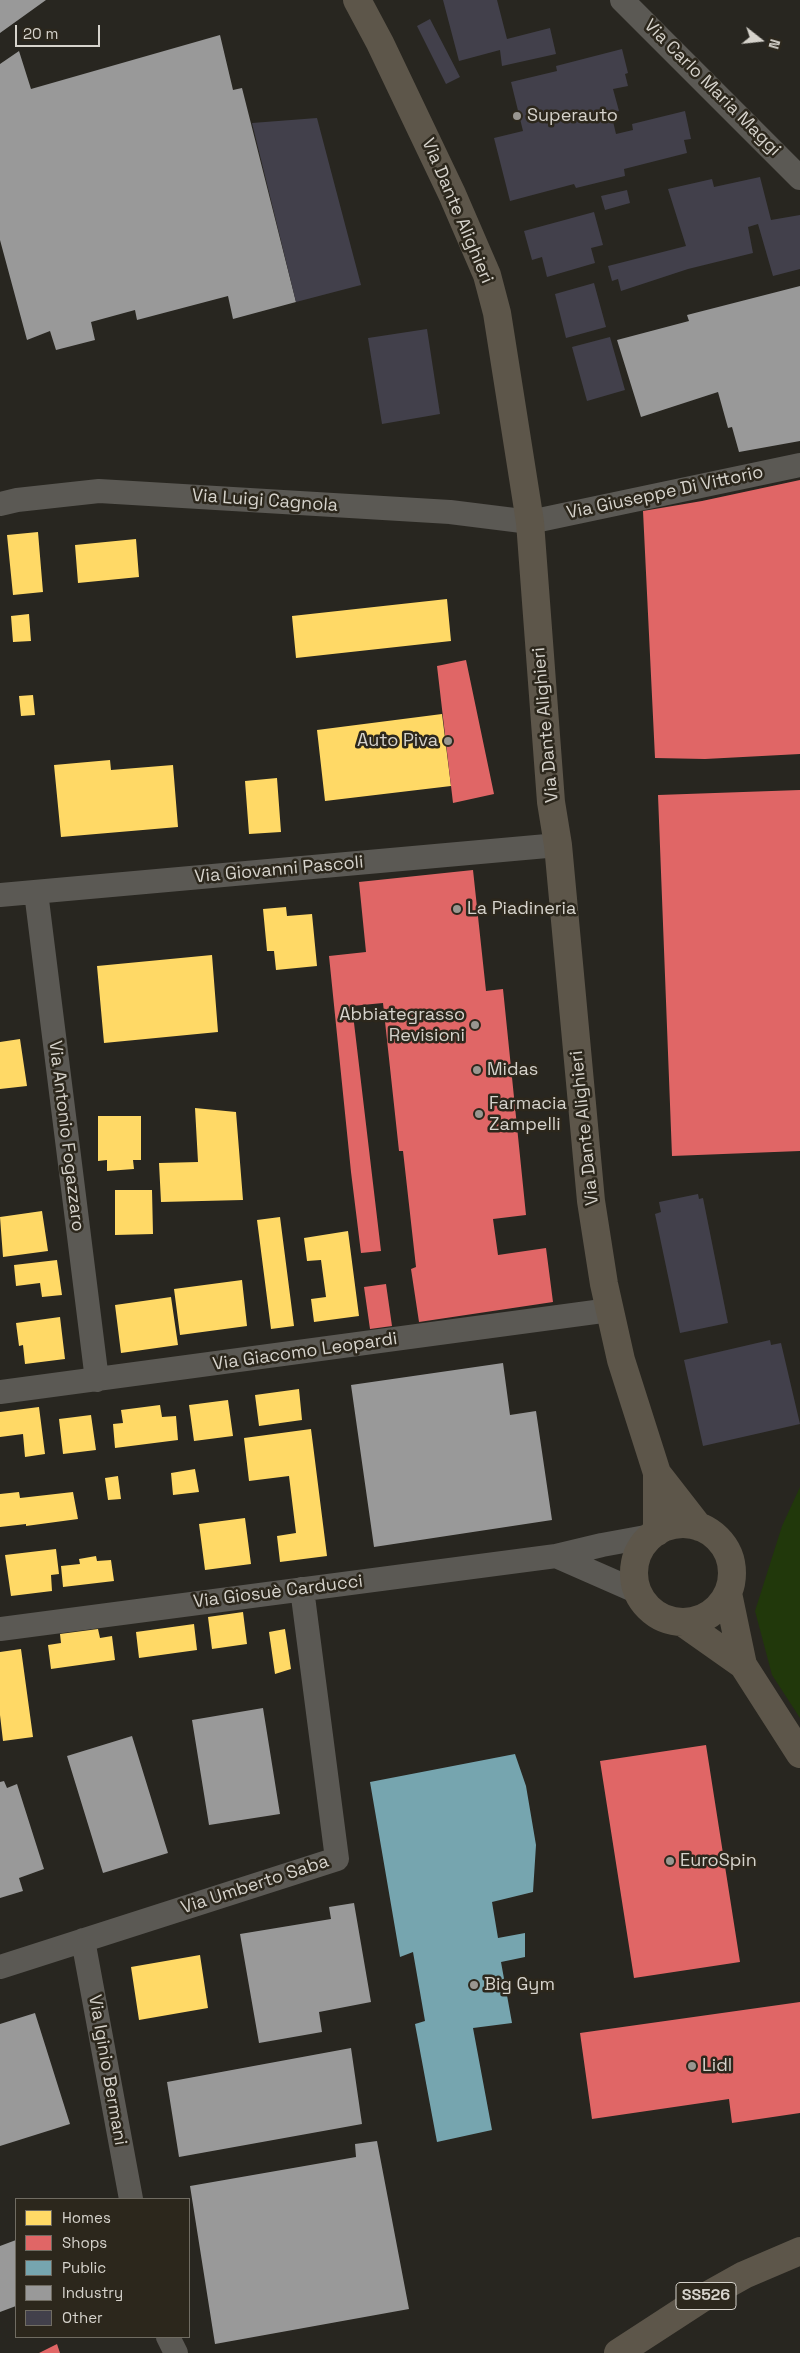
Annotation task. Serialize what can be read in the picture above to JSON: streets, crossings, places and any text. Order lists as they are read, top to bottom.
{
  "streets": {
    "main road": ["Via Dante Alighieri", "SS526"],
    "street": [
      "Via Carlo Maria Maggi",
      "Via Giuseppe Di Vittorio",
      "Via Luigi Cagnola",
      "Via Giovanni Pascoli",
      "Via Antonio Fogazzaro",
      "Via Giacomo Leopardi",
      "Via Giosuè Carducci",
      "Via Umberto Saba",
      "Via Iginio Bermani"
    ]
  },
  "crossings": [
    ["Via Dante Alighieri", "Via Giuseppe Di Vittorio"],
    ["Via Dante Alighieri", "Via Luigi Cagnola"],
    ["Via Dante Alighieri", "Via Giovanni Pascoli"],
    ["Via Dante Alighieri", "Via Giacomo Leopardi"],
    ["Via Dante Alighieri", "Via Giosuè Carducci"],
    ["Via Giuseppe Di Vittorio", "Via Luigi Cagnola"],
    ["Via Giovanni Pascoli", "Via Antonio Fogazzaro"],
    ["Via Antonio Fogazzaro", "Via Giacomo Leopardi"],
    ["Via Giosuè Carducci", "Via Umberto Saba"],
    ["Via Umberto Saba", "Via Iginio Bermani"]
  ],
  "places": [
    "Superauto",
    "Auto Piva",
    "La Piadineria",
    "Abbiategrasso Revisioni",
    "Midas",
    "Farmacia Zampelli",
    "EuroSpin",
    "Big Gym",
    "Lidl"
  ],
  "legend": [
    "Homes",
    "Shops",
    "Public",
    "Industry",
    "Other"
  ],
  "scale_bar": "20 m",
  "north": "right"
}
